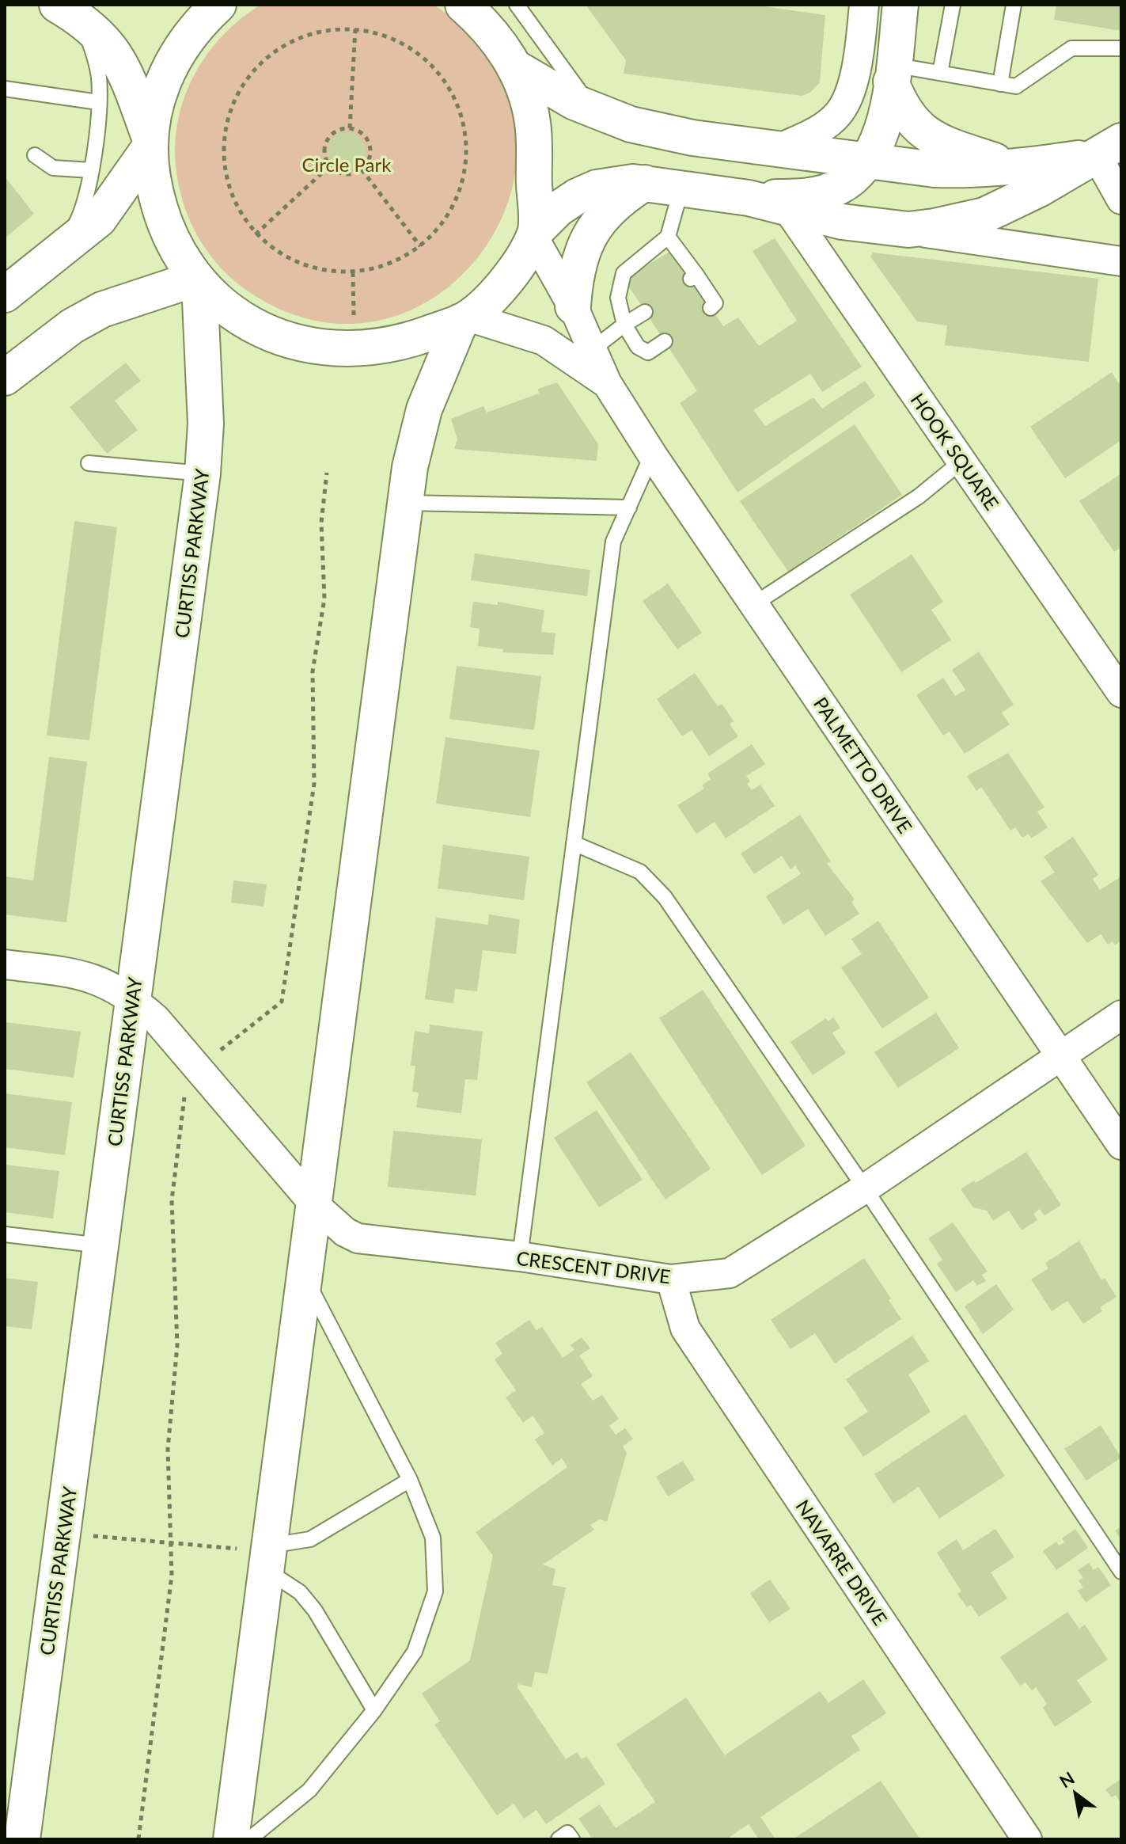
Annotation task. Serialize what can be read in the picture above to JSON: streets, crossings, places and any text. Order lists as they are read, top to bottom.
{
  "streets": {
    "main road": ["CURTISS PARKWAY"],
    "street": [
      "HOOK SQUARE",
      "PALMETTO DRIVE",
      "CRESCENT DRIVE",
      "NAVARRE DRIVE"
    ]
  },
  "crossings": [
    ["CURTISS PARKWAY", "CRESCENT DRIVE"],
    ["PALMETTO DRIVE", "CRESCENT DRIVE"],
    ["CRESCENT DRIVE", "NAVARRE DRIVE"]
  ],
  "parks": ["Circle Park"],
  "north": "top left"
}
